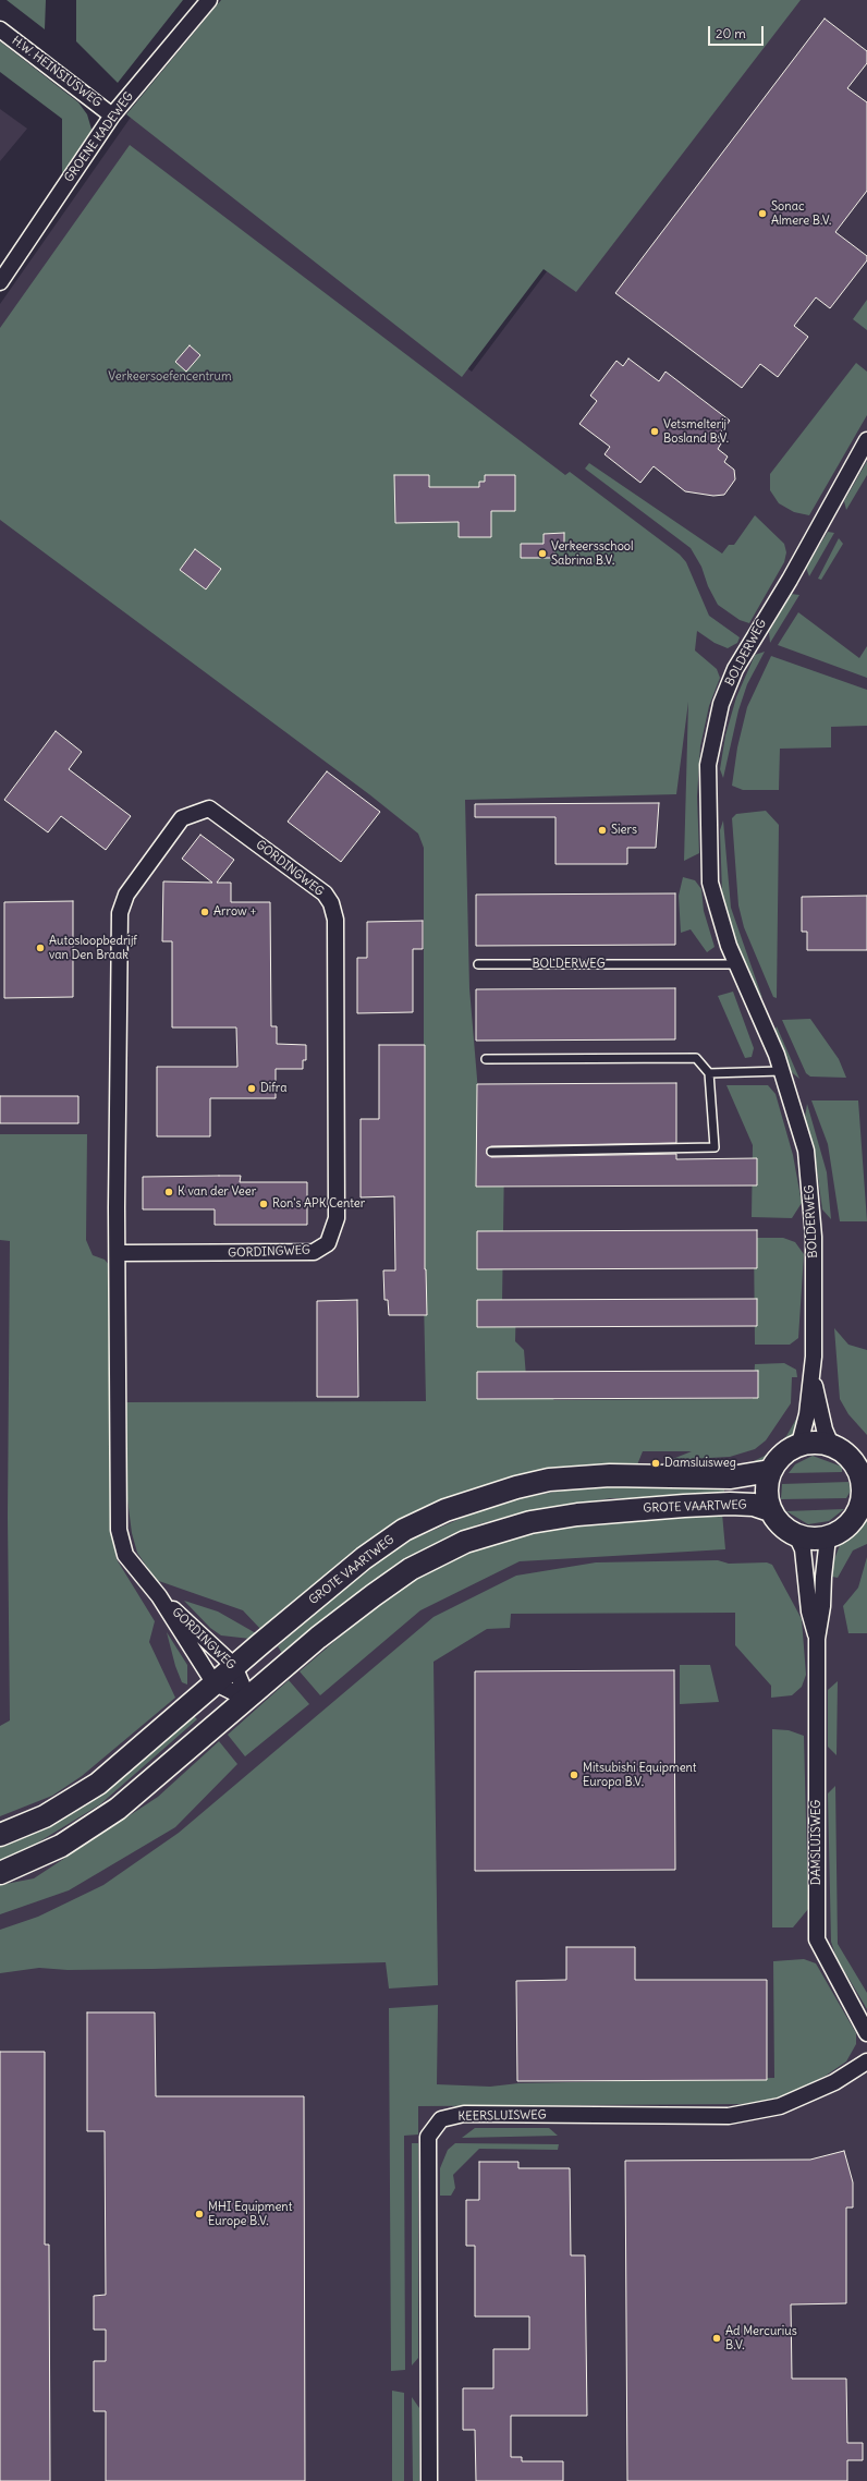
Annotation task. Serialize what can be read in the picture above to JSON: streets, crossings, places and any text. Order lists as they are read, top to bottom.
{
  "streets": {
    "main road": ["GROTE VAARTWEG"],
    "street": [
      "H.W. HEINSIUSWEG",
      "GROENE KADEWEG",
      "BOLDERWEG",
      "GORDINGWEG",
      "DAMSLUISWEG",
      "KEERSLUISWEG"
    ]
  },
  "crossings": [
    ["H.W. HEINSIUSWEG", "GROENE KADEWEG"],
    ["BOLDERWEG", "GROTE VAARTWEG"],
    ["BOLDERWEG", "DAMSLUISWEG"],
    ["GORDINGWEG", "GROTE VAARTWEG"],
    ["GROTE VAARTWEG", "DAMSLUISWEG"]
  ],
  "parks": ["Verkeersoefencentrum"],
  "places": [
    "Sonac Almere B.V.",
    "Vetsmelterij Bosland B.V.",
    "Verkeersschool Sabrina B.V.",
    "Siers",
    "Arrow +",
    "Autosloopbedrijf van Den Braak",
    "Difra",
    "K van der Veer",
    "Ron's APK Center",
    "Damsluisweg",
    "Mitsubishi Equipment Europa B.V.",
    "MHI Equipment Europe B.V.",
    "Ad Mercurius B.V."
  ],
  "scale_bar": "20 m"
}
